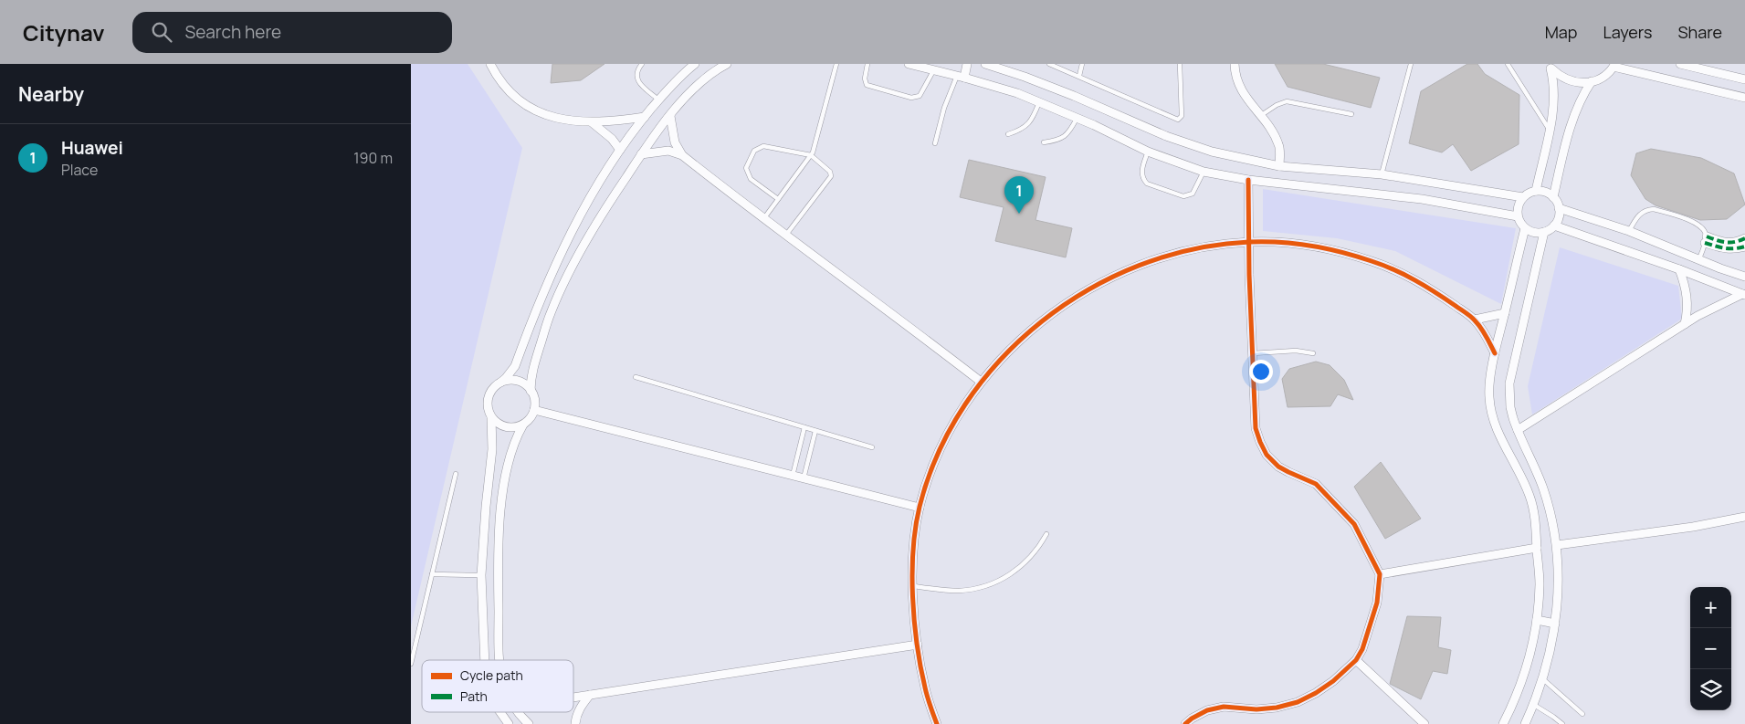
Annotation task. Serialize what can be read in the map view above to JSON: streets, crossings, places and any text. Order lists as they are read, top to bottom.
{
  "legend": ["Cycle path", "Path"],
  "page": {
    "header": "Citynav",
    "search": "Search here",
    "nav": ["Map", "Layers", "Share"],
    "heading": "Nearby",
    "list": [
      {
        "mark": "1",
        "name": "Huawei",
        "note": "Place",
        "value": "190 m"
      }
    ],
    "pins": "1",
    "map_buttons": ["+", "−"]
  }
}
